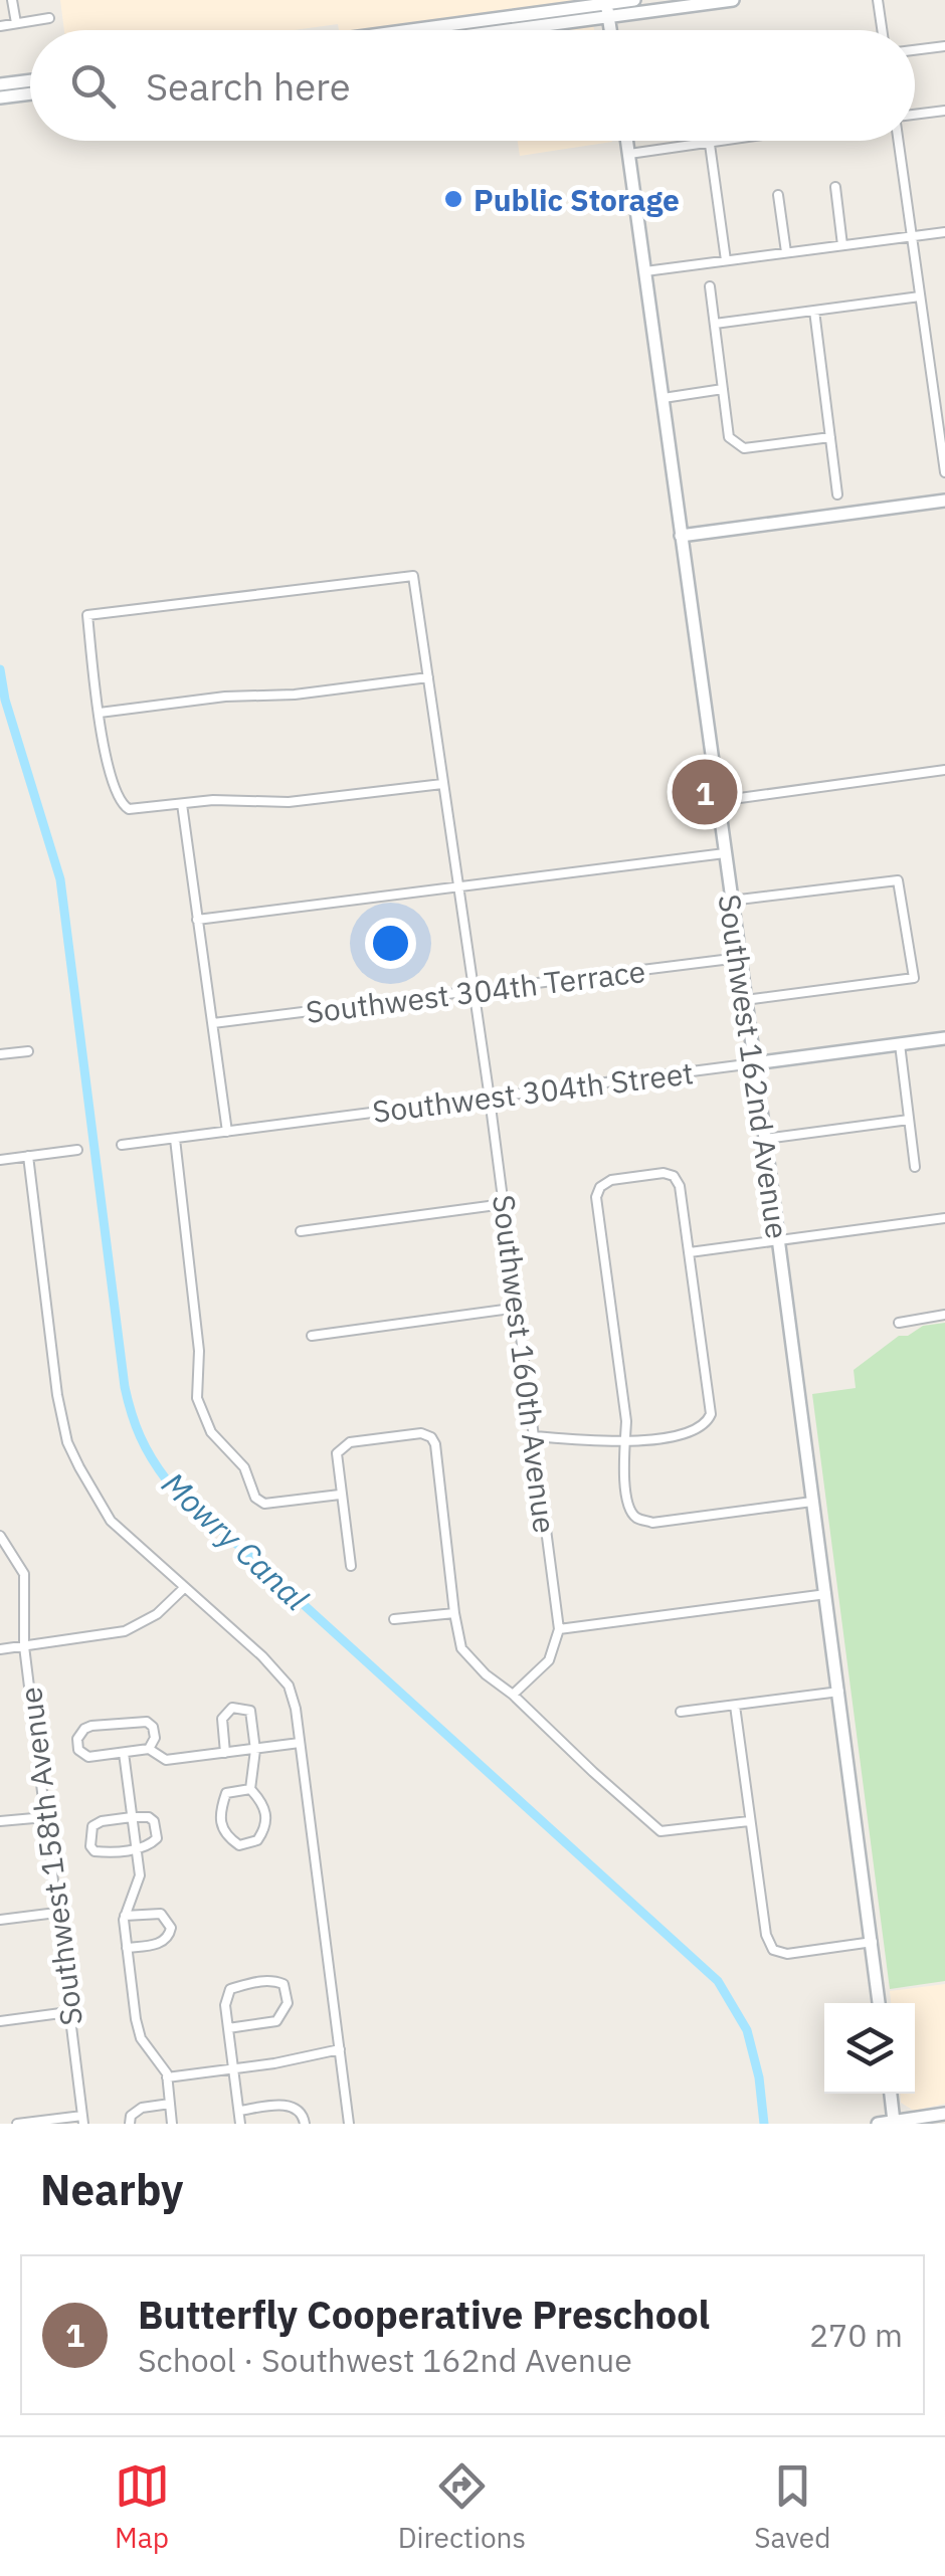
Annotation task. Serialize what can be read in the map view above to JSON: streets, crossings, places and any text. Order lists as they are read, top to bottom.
{
  "streets": {
    "street": [
      "Southwest 304th Terrace",
      "Southwest 162nd Avenue",
      "Southwest 304th Street",
      "Southwest 160th Avenue",
      "Southwest 158th Avenue"
    ]
  },
  "crossings": [
    ["Southwest 304th Terrace", "Southwest 162nd Avenue"],
    ["Southwest 304th Terrace", "Southwest 160th Avenue"],
    ["Southwest 162nd Avenue", "Southwest 304th Street"],
    ["Southwest 304th Street", "Southwest 160th Avenue"]
  ],
  "water": ["Mowry Canal"],
  "places": ["Public Storage"],
  "page": {
    "search": "Search here",
    "pins": "1",
    "heading": "Nearby",
    "list": [
      {
        "mark": "1",
        "name": "Butterfly Cooperative Preschool",
        "note": "School · Southwest 162nd Avenue",
        "value": "270 m"
      }
    ],
    "nav": ["Map", "Directions", "Saved"]
  }
}
